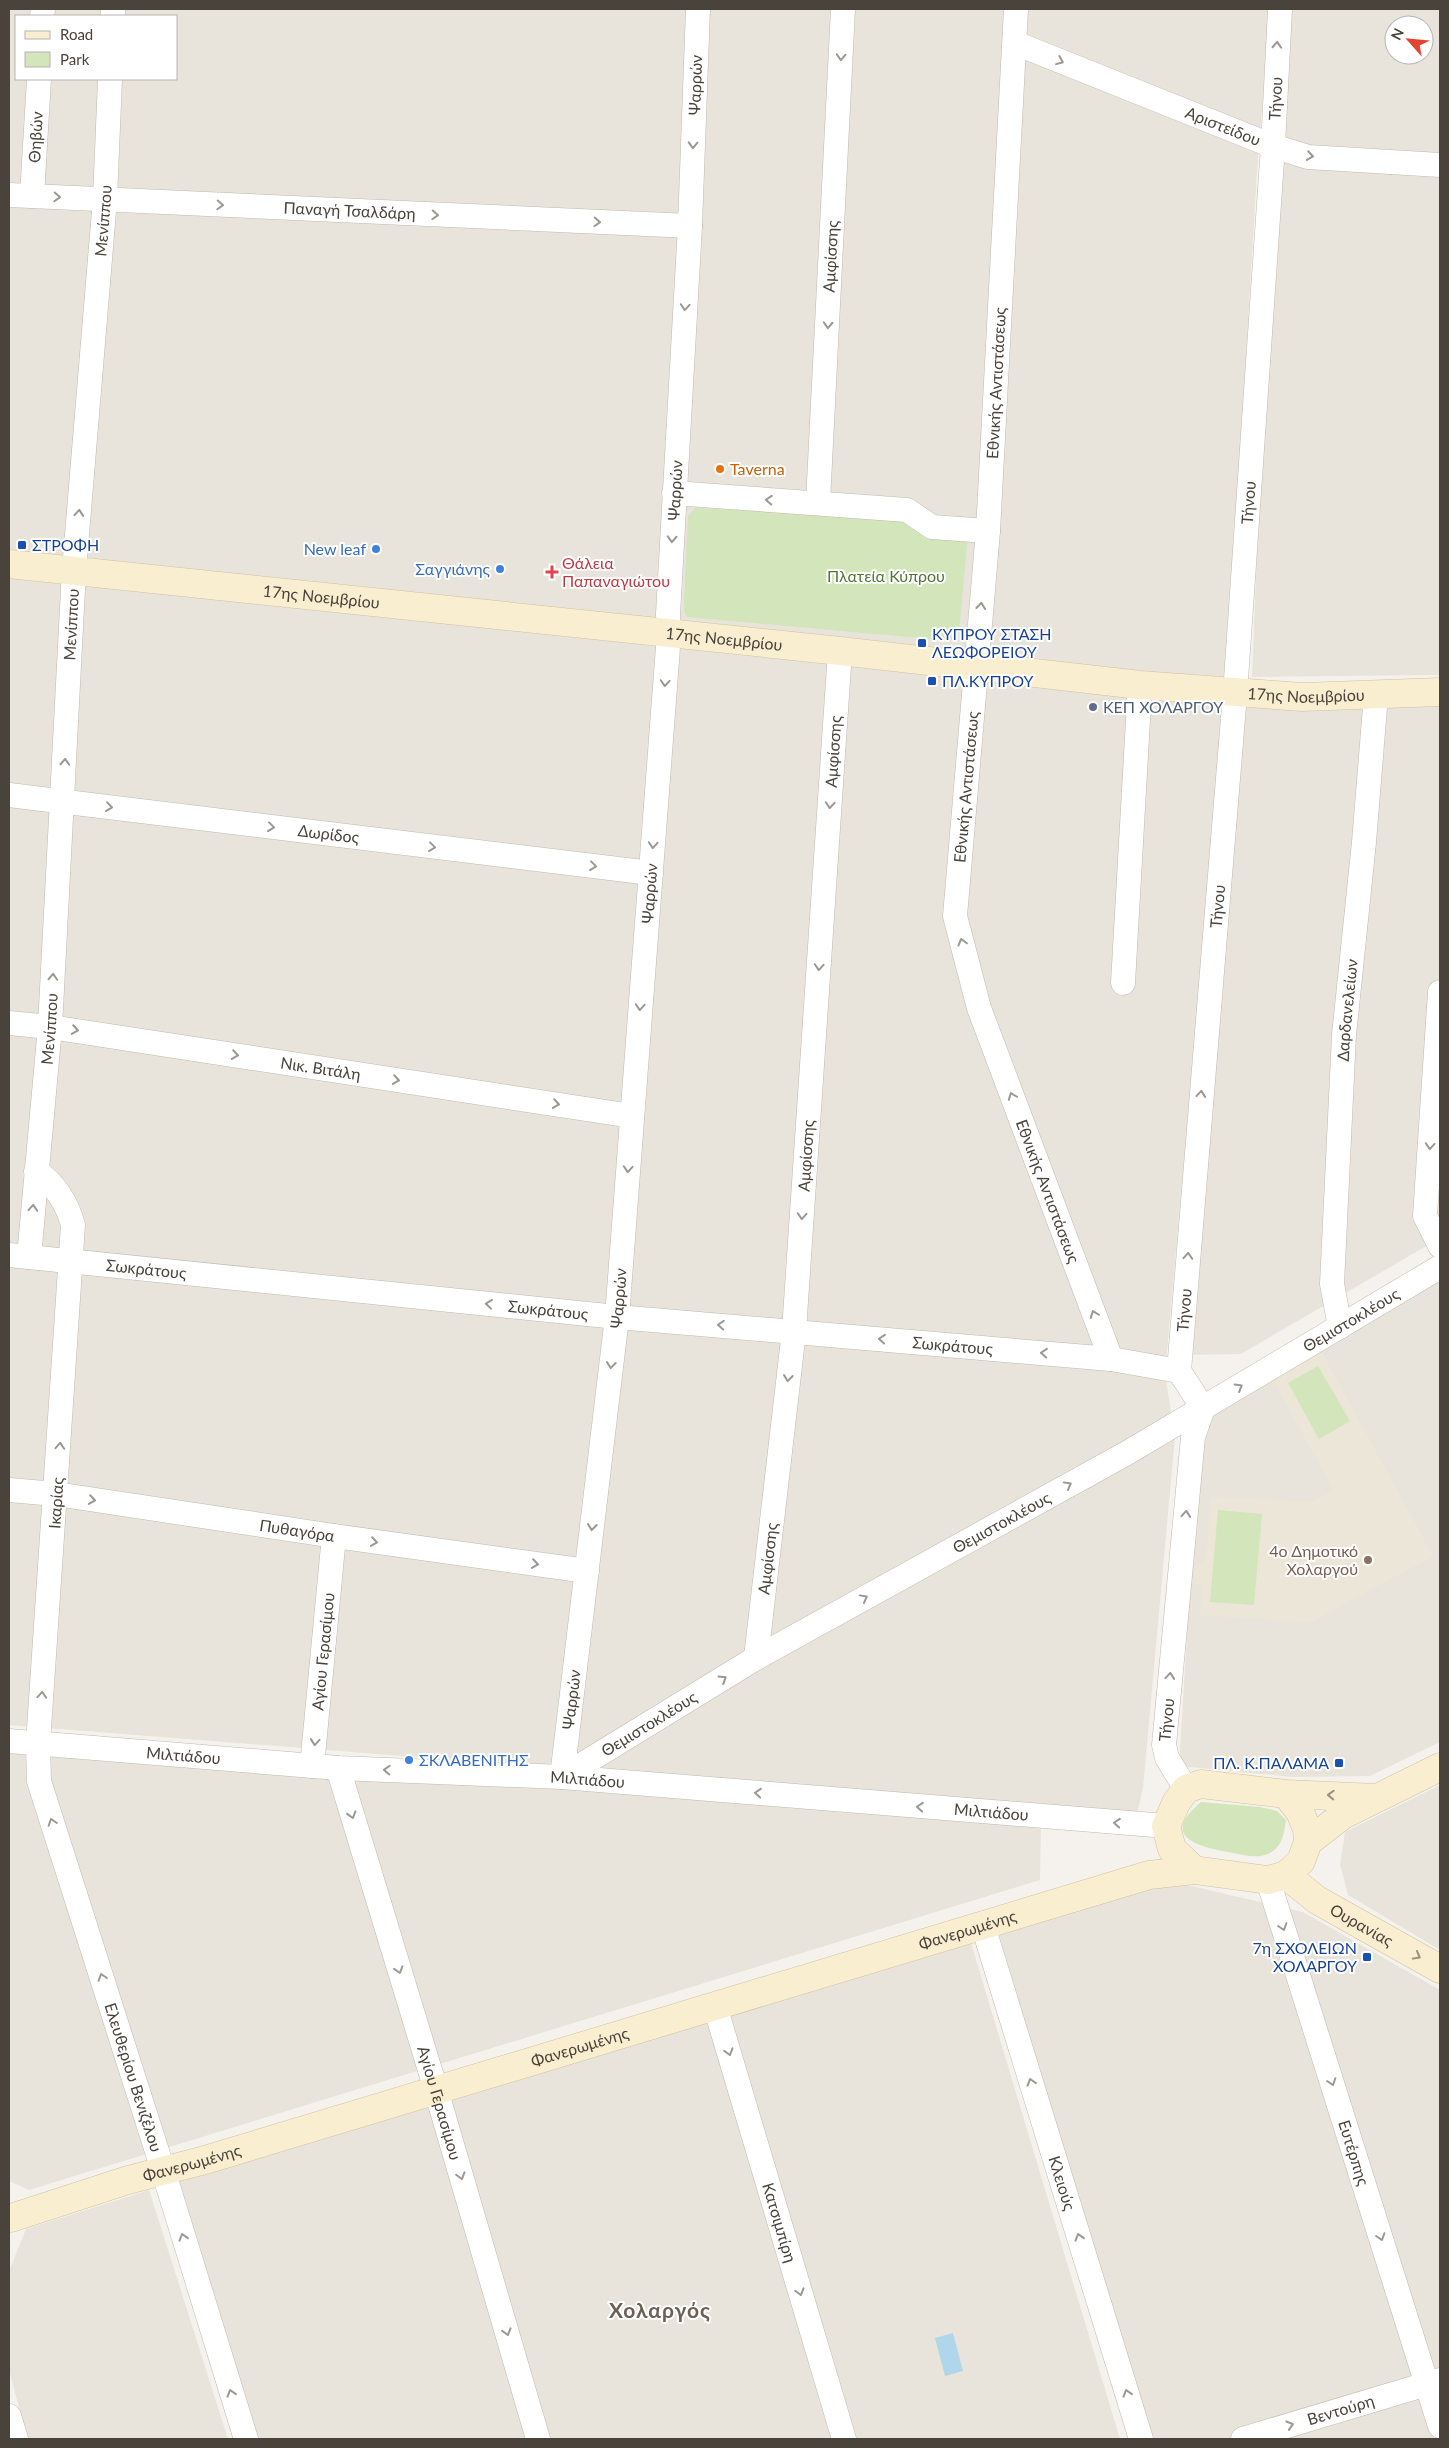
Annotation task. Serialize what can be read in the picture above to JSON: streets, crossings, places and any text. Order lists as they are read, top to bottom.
{
  "streets": {
    "street": [
      "Ψαρρών",
      "Τήνου",
      "Αριστείδου",
      "Θηβών",
      "Παναγή Τσαλδάρη",
      "Μενίππου",
      "Αμφίσσης",
      "Εθνικής Αντιστάσεως",
      "17ης Νοεμβρίου",
      "Δωρίδος",
      "Δαρδανελείων",
      "Νικ. Βιτάλη",
      "Σωκράτους",
      "Θεμιστοκλέους",
      "Ικαρίας",
      "Πυθαγόρα",
      "Αγίου Γερασίμου",
      "Μιλτιάδου",
      "Ουρανίας",
      "Φανερωμένης",
      "Ελευθερίου Βενιζέλου",
      "Ευτέρπης",
      "Κλειούς",
      "Κατσιμπίρη",
      "Βεντούρη"
    ]
  },
  "crossings": [
    ["Ψαρρών", "Παναγή Τσαλδάρη"],
    ["Ψαρρών", "17ης Νοεμβρίου"],
    ["Ψαρρών", "Δωρίδος"],
    ["Ψαρρών", "Νικ. Βιτάλη"],
    ["Ψαρρών", "Σωκράτους"],
    ["Ψαρρών", "Θεμιστοκλέους"],
    ["Ψαρρών", "Πυθαγόρα"],
    ["Ψαρρών", "Μιλτιάδου"],
    ["Τήνου", "Αριστείδου"],
    ["Τήνου", "17ης Νοεμβρίου"],
    ["Τήνου", "Σωκράτους"],
    ["Τήνου", "Θεμιστοκλέους"],
    ["Τήνου", "Μιλτιάδου"],
    ["Τήνου", "Ουρανίας"],
    ["Τήνου", "Φανερωμένης"],
    ["Τήνου", "Ευτέρπης"],
    ["Αριστείδου", "Εθνικής Αντιστάσεως"],
    ["Θηβών", "Παναγή Τσαλδάρη"],
    ["Παναγή Τσαλδάρη", "Μενίππου"],
    ["Μενίππου", "17ης Νοεμβρίου"],
    ["Μενίππου", "Δωρίδος"],
    ["Μενίππου", "Νικ. Βιτάλη"],
    ["Μενίππου", "Σωκράτους"],
    ["Αμφίσσης", "17ης Νοεμβρίου"],
    ["Αμφίσσης", "Σωκράτους"],
    ["Αμφίσσης", "Θεμιστοκλέους"],
    ["Εθνικής Αντιστάσεως", "17ης Νοεμβρίου"],
    ["Εθνικής Αντιστάσεως", "Σωκράτους"],
    ["17ης Νοεμβρίου", "Δαρδανελείων"],
    ["Δαρδανελείων", "Θεμιστοκλέους"],
    ["Σωκράτους", "Ικαρίας"],
    ["Θεμιστοκλέους", "Μιλτιάδου"],
    ["Ικαρίας", "Πυθαγόρα"],
    ["Ικαρίας", "Μιλτιάδου"],
    ["Ικαρίας", "Ελευθερίου Βενιζέλου"],
    ["Πυθαγόρα", "Αγίου Γερασίμου"],
    ["Αγίου Γερασίμου", "Μιλτιάδου"],
    ["Αγίου Γερασίμου", "Φανερωμένης"],
    ["Μιλτιάδου", "Ουρανίας"],
    ["Μιλτιάδου", "Φανερωμένης"],
    ["Μιλτιάδου", "Ελευθερίου Βενιζέλου"],
    ["Μιλτιάδου", "Ευτέρπης"],
    ["Ουρανίας", "Φανερωμένης"],
    ["Ουρανίας", "Ευτέρπης"],
    ["Φανερωμένης", "Ελευθερίου Βενιζέλου"],
    ["Φανερωμένης", "Ευτέρπης"],
    ["Φανερωμένης", "Κλειούς"],
    ["Φανερωμένης", "Κατσιμπίρη"],
    ["Ευτέρπης", "Βεντούρη"]
  ],
  "one_way": [
    "Ψαρρών",
    "Τήνου",
    "Αριστείδου",
    "Παναγή Τσαλδάρη",
    "Μενίππου",
    "Αμφίσσης",
    "Δωρίδος",
    "Νικ. Βιτάλη",
    "Σωκράτους",
    "Θεμιστοκλέους",
    "Ικαρίας",
    "Πυθαγόρα",
    "Αγίου Γερασίμου",
    "Μιλτιάδου",
    "Ουρανίας",
    "Ελευθερίου Βενιζέλου",
    "Ευτέρπης",
    "Κλειούς",
    "Κατσιμπίρη",
    "Βεντούρη"
  ],
  "districts": ["Χολαργός"],
  "parks": ["Πλατεία Κύπρου"],
  "places": {
    "other": [
      "Taverna",
      "New leaf",
      "Σαγγιάνης",
      "ΚΕΠ ΧΟΛΑΡΓΟΥ",
      "4ο Δημοτικό Χολαργού",
      "ΣΚΛΑΒΕΝΙΤΗΣ"
    ],
    "transit": [
      "ΣΤΡΟΦΗ",
      "ΚΥΠΡΟΥ ΣΤΑΣΗ ΛΕΩΦΟΡΕΙΟΥ",
      "ΠΛ.ΚΥΠΡΟΥ",
      "ΠΛ. Κ.ΠΑΛΑΜΑ",
      "7η ΣΧΟΛΕΙΩΝ ΧΟΛΑΡΓΟΥ"
    ],
    "health": ["Θάλεια Παπαναγιώτου"]
  },
  "legend": ["Road", "Park"],
  "north": "top left"
}
